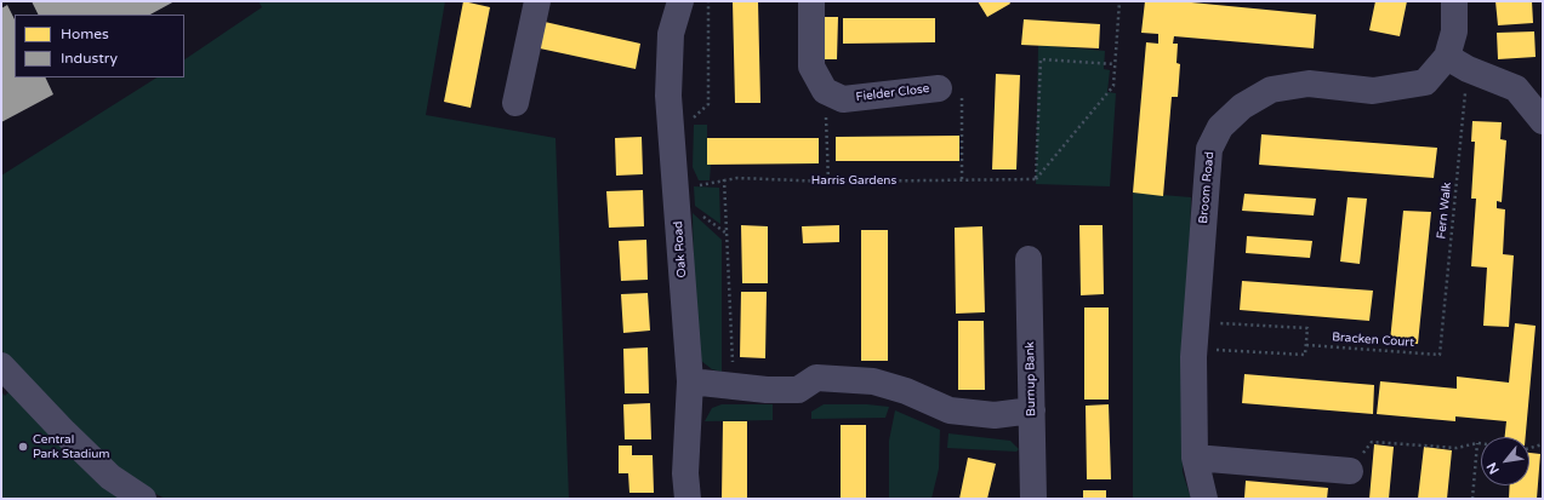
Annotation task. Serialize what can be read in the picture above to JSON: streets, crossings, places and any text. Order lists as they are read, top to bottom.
{
  "streets": {
    "street": [
      "Fielder Close",
      "Broom Road",
      "Oak Road",
      "Burnup Bank"
    ],
    "path": ["Harris Gardens", "Fern Walk", "Bracken Court"]
  },
  "crossings": [
    ["Harris Gardens", "Oak Road"],
    ["Broom Road", "Fern Walk"],
    ["Fern Walk", "Bracken Court"]
  ],
  "places": ["Central Park Stadium"],
  "legend": ["Homes", "Industry"],
  "north": "bottom left"
}
